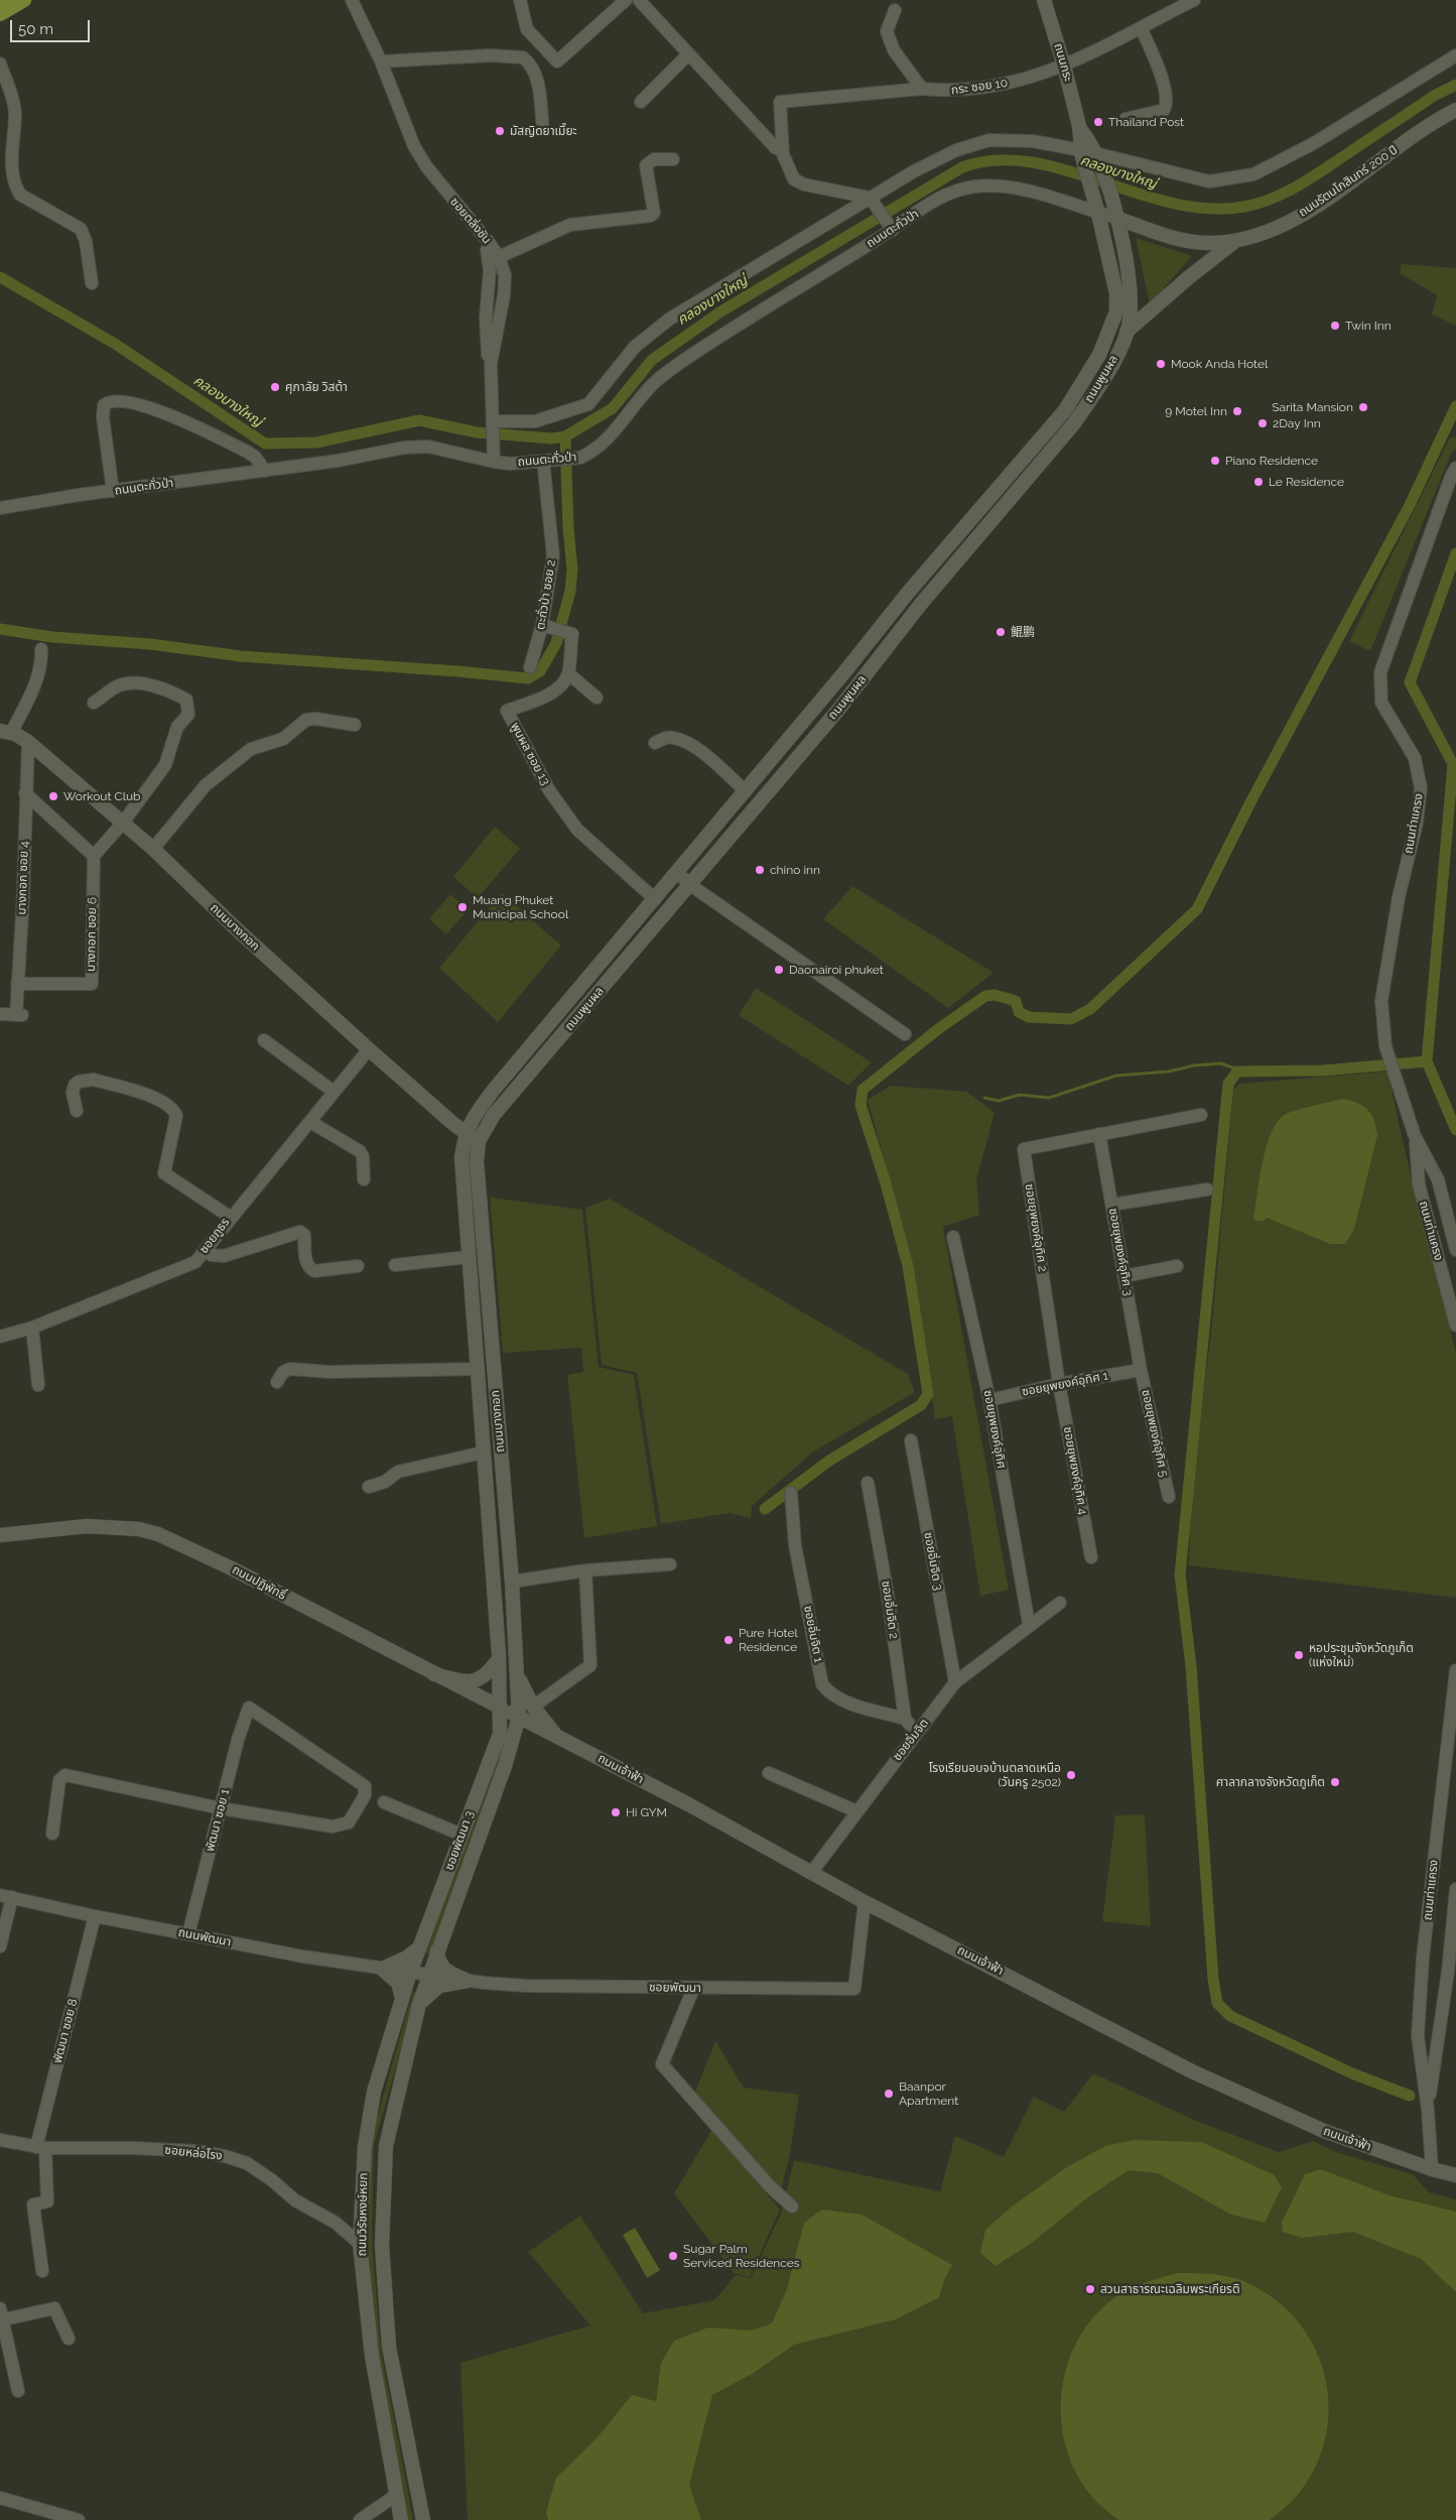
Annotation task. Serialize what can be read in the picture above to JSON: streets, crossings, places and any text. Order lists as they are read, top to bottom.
{
  "streets": {
    "main road": [
      "ถนนกระ",
      "ถนนรัตนโกสินทร์ 200 ปี",
      "ถนนพูนผล",
      "ถนนบางกอก",
      "ถนนปฏิพัทธิ์",
      "ถนนเจ้าฟ้า",
      "ซอยพัฒนา 3",
      "ถนนวิรัชหงษ์หยก"
    ],
    "street": [
      "กระ ซอย 10",
      "ซอยตลิ่งชัน",
      "ถนนตะกั่วป่า",
      "ตะกั่วป่า ซอย 2",
      "พูนผล ซอย 13",
      "ถนนท่าแครง",
      "บางกอก ซอย 4",
      "บางกอก ซอย 6",
      "ซอยยุพยงค์อุทิศ 2",
      "ซอยภูธร",
      "ซอยยุพยงค์อุทิศ 3",
      "ซอยยุพยงค์อุทิศ 1",
      "ซอยยุพยงค์อุทิศ",
      "ซอยยุพยงค์อุทิศ 5",
      "ซอยยุพยงค์อุทิศ 4",
      "ซอยอิ่มจิต 3",
      "ซอยอิ่มจิต 2",
      "ซอยอิ่มจิต 1",
      "ซอยอิ่มจิต",
      "พัฒนา ซอย 1",
      "ถนนพัฒนา",
      "ซอยพัฒนา",
      "พัฒนา ซอย 8",
      "ซอยหล่อโรง"
    ]
  },
  "crossings": [
    ["ถนนกระ", "กระ ซอย 10"],
    ["ถนนกระ", "ถนนรัตนโกสินทร์ 200 ปี"],
    ["ถนนกระ", "ถนนตะกั่วป่า"],
    ["ถนนกระ", "ถนนพูนผล"],
    ["ถนนรัตนโกสินทร์ 200 ปี", "ถนนตะกั่วป่า"],
    ["ถนนรัตนโกสินทร์ 200 ปี", "ถนนพูนผล"],
    ["ซอยตลิ่งชัน", "ถนนตะกั่วป่า"],
    ["ถนนตะกั่วป่า", "ถนนพูนผล"],
    ["ถนนตะกั่วป่า", "ตะกั่วป่า ซอย 2"],
    ["ถนนพูนผล", "พูนผล ซอย 13"],
    ["ถนนพูนผล", "ถนนบางกอก"],
    ["ถนนท่าแครง", "ถนนเจ้าฟ้า"],
    ["บางกอก ซอย 4", "ถนนบางกอก"],
    ["บางกอก ซอย 4", "บางกอก ซอย 6"],
    ["ถนนบางกอก", "ซอยภูธร"],
    ["ถนนบางกอก", "ถนนปฏิพัทธิ์"],
    ["ถนนบางกอก", "ถนนเจ้าฟ้า"],
    ["ถนนบางกอก", "ซอยพัฒนา 3"],
    ["ซอยยุพยงค์อุทิศ 2", "ซอยยุพยงค์อุทิศ 3"],
    ["ซอยยุพยงค์อุทิศ 2", "ซอยยุพยงค์อุทิศ 1"],
    ["ซอยยุพยงค์อุทิศ 2", "ซอยยุพยงค์อุทิศ 4"],
    ["ซอยยุพยงค์อุทิศ 3", "ซอยยุพยงค์อุทิศ 1"],
    ["ซอยยุพยงค์อุทิศ 3", "ซอยยุพยงค์อุทิศ 5"],
    ["ซอยยุพยงค์อุทิศ 1", "ซอยยุพยงค์อุทิศ"],
    ["ซอยยุพยงค์อุทิศ 1", "ซอยยุพยงค์อุทิศ 5"],
    ["ซอยยุพยงค์อุทิศ 1", "ซอยยุพยงค์อุทิศ 4"],
    ["ซอยยุพยงค์อุทิศ", "ซอยอิ่มจิต"],
    ["ซอยอิ่มจิต 3", "ซอยอิ่มจิต"],
    ["ถนนปฏิพัทธิ์", "ถนนเจ้าฟ้า"],
    ["ถนนปฏิพัทธิ์", "ซอยพัฒนา 3"],
    ["ซอยอิ่มจิต 2", "ซอยอิ่มจิต 1"],
    ["ซอยอิ่มจิต", "ถนนเจ้าฟ้า"],
    ["ถนนเจ้าฟ้า", "ซอยพัฒนา 3"],
    ["ถนนเจ้าฟ้า", "ซอยพัฒนา"],
    ["พัฒนา ซอย 1", "ถนนพัฒนา"],
    ["ซอยพัฒนา 3", "ถนนพัฒนา"],
    ["ซอยพัฒนา 3", "ซอยพัฒนา"],
    ["ซอยพัฒนา 3", "ถนนวิรัชหงษ์หยก"],
    ["ถนนพัฒนา", "ซอยพัฒนา"],
    ["ถนนพัฒนา", "พัฒนา ซอย 8"],
    ["ถนนพัฒนา", "ถนนวิรัชหงษ์หยก"],
    ["ซอยพัฒนา", "ถนนวิรัชหงษ์หยก"],
    ["พัฒนา ซอย 8", "ซอยหล่อโรง"],
    ["ซอยหล่อโรง", "ถนนวิรัชหงษ์หยก"]
  ],
  "water": ["คลองบางใหญ่"],
  "places": [
    "Thailand Post",
    "มัสญิดยาเมี๊ยะ",
    "Twin Inn",
    "Mook Anda Hotel",
    "ศุภาลัย วิสต้า",
    "Sarita Mansion",
    "9 Motel Inn",
    "2Day Inn",
    "Piano Residence",
    "Le Residence",
    "鲲鹏",
    "Workout Club",
    "chino inn",
    "Muang Phuket Municipal School",
    "Daonairoi phuket",
    "Pure Hotel Residence",
    "หอประชุมจังหวัดภูเก็ต (แห่งใหม่)",
    "โรงเรียนอบจบ้านตลาดเหนือ (วันครู 2502)",
    "ศาลากลางจังหวัดภูเก็ต",
    "Hi GYM",
    "Baanpor Apartment",
    "Sugar Palm Serviced Residences",
    "สวนสาธารณะเฉลิมพระเกียรติ"
  ],
  "scale_bar": "50 m"
}
